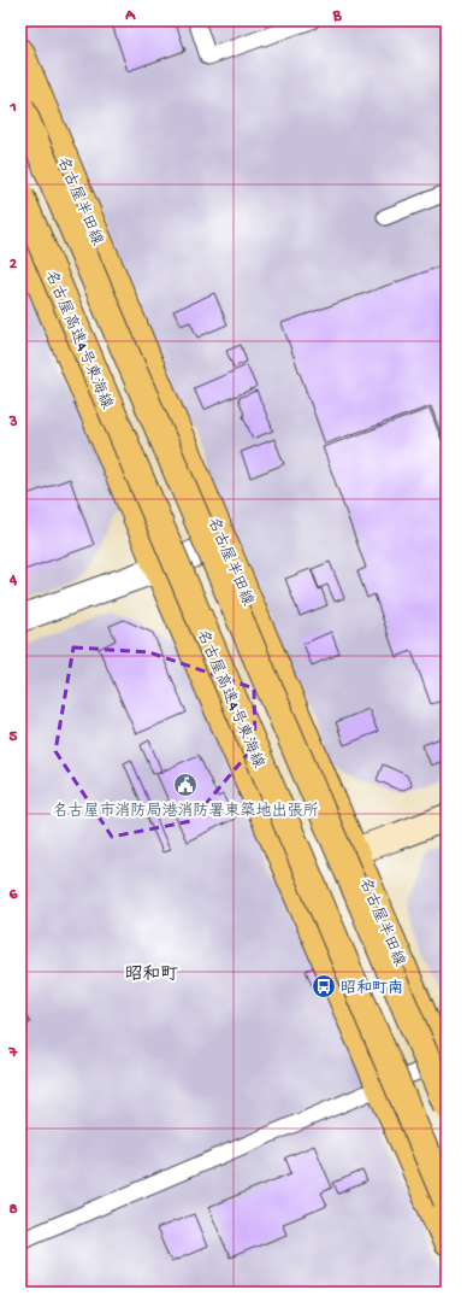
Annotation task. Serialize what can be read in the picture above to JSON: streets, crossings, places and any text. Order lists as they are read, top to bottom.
{
  "streets": {
    "main road": ["名古屋半田線", "名古屋高速4号東海線"]
  },
  "districts": ["昭和町"],
  "places": {
    "public building": ["名古屋市消防局港消防署東築地出張所"],
    "bus stop": ["昭和町南"]
  },
  "grid": {
    "columns": ["A", "B"],
    "rows": [
      "1",
      "2",
      "3",
      "4",
      "5",
      "6",
      "7",
      "8"
    ]
  }
}
